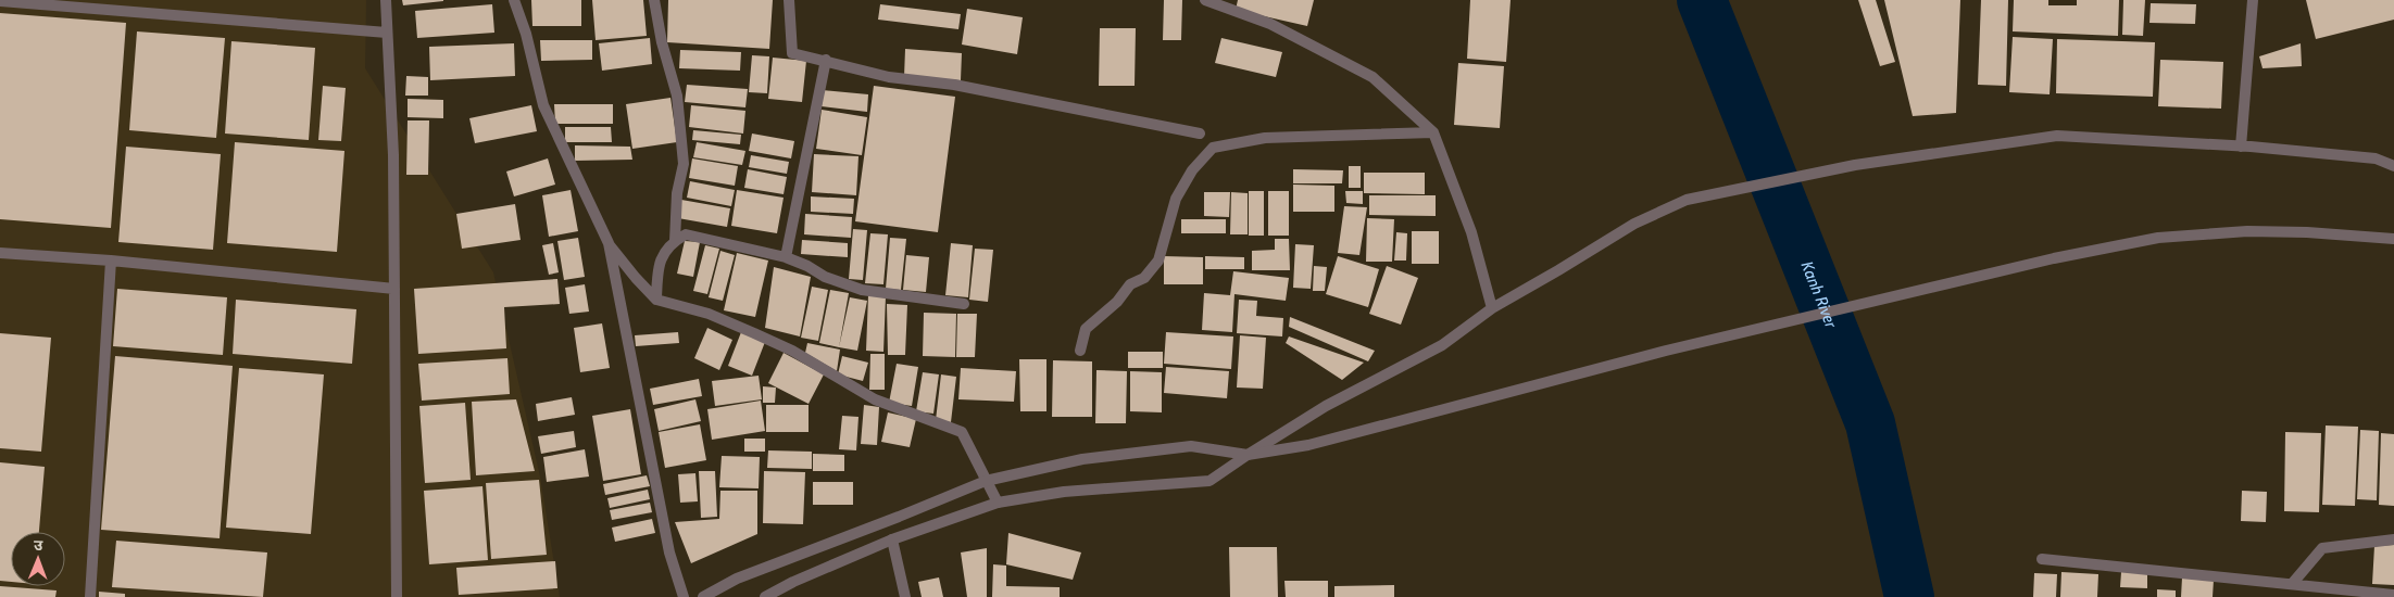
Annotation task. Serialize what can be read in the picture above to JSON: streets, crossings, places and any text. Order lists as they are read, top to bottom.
{
  "water": ["Kanh River"],
  "north": "top"
}
